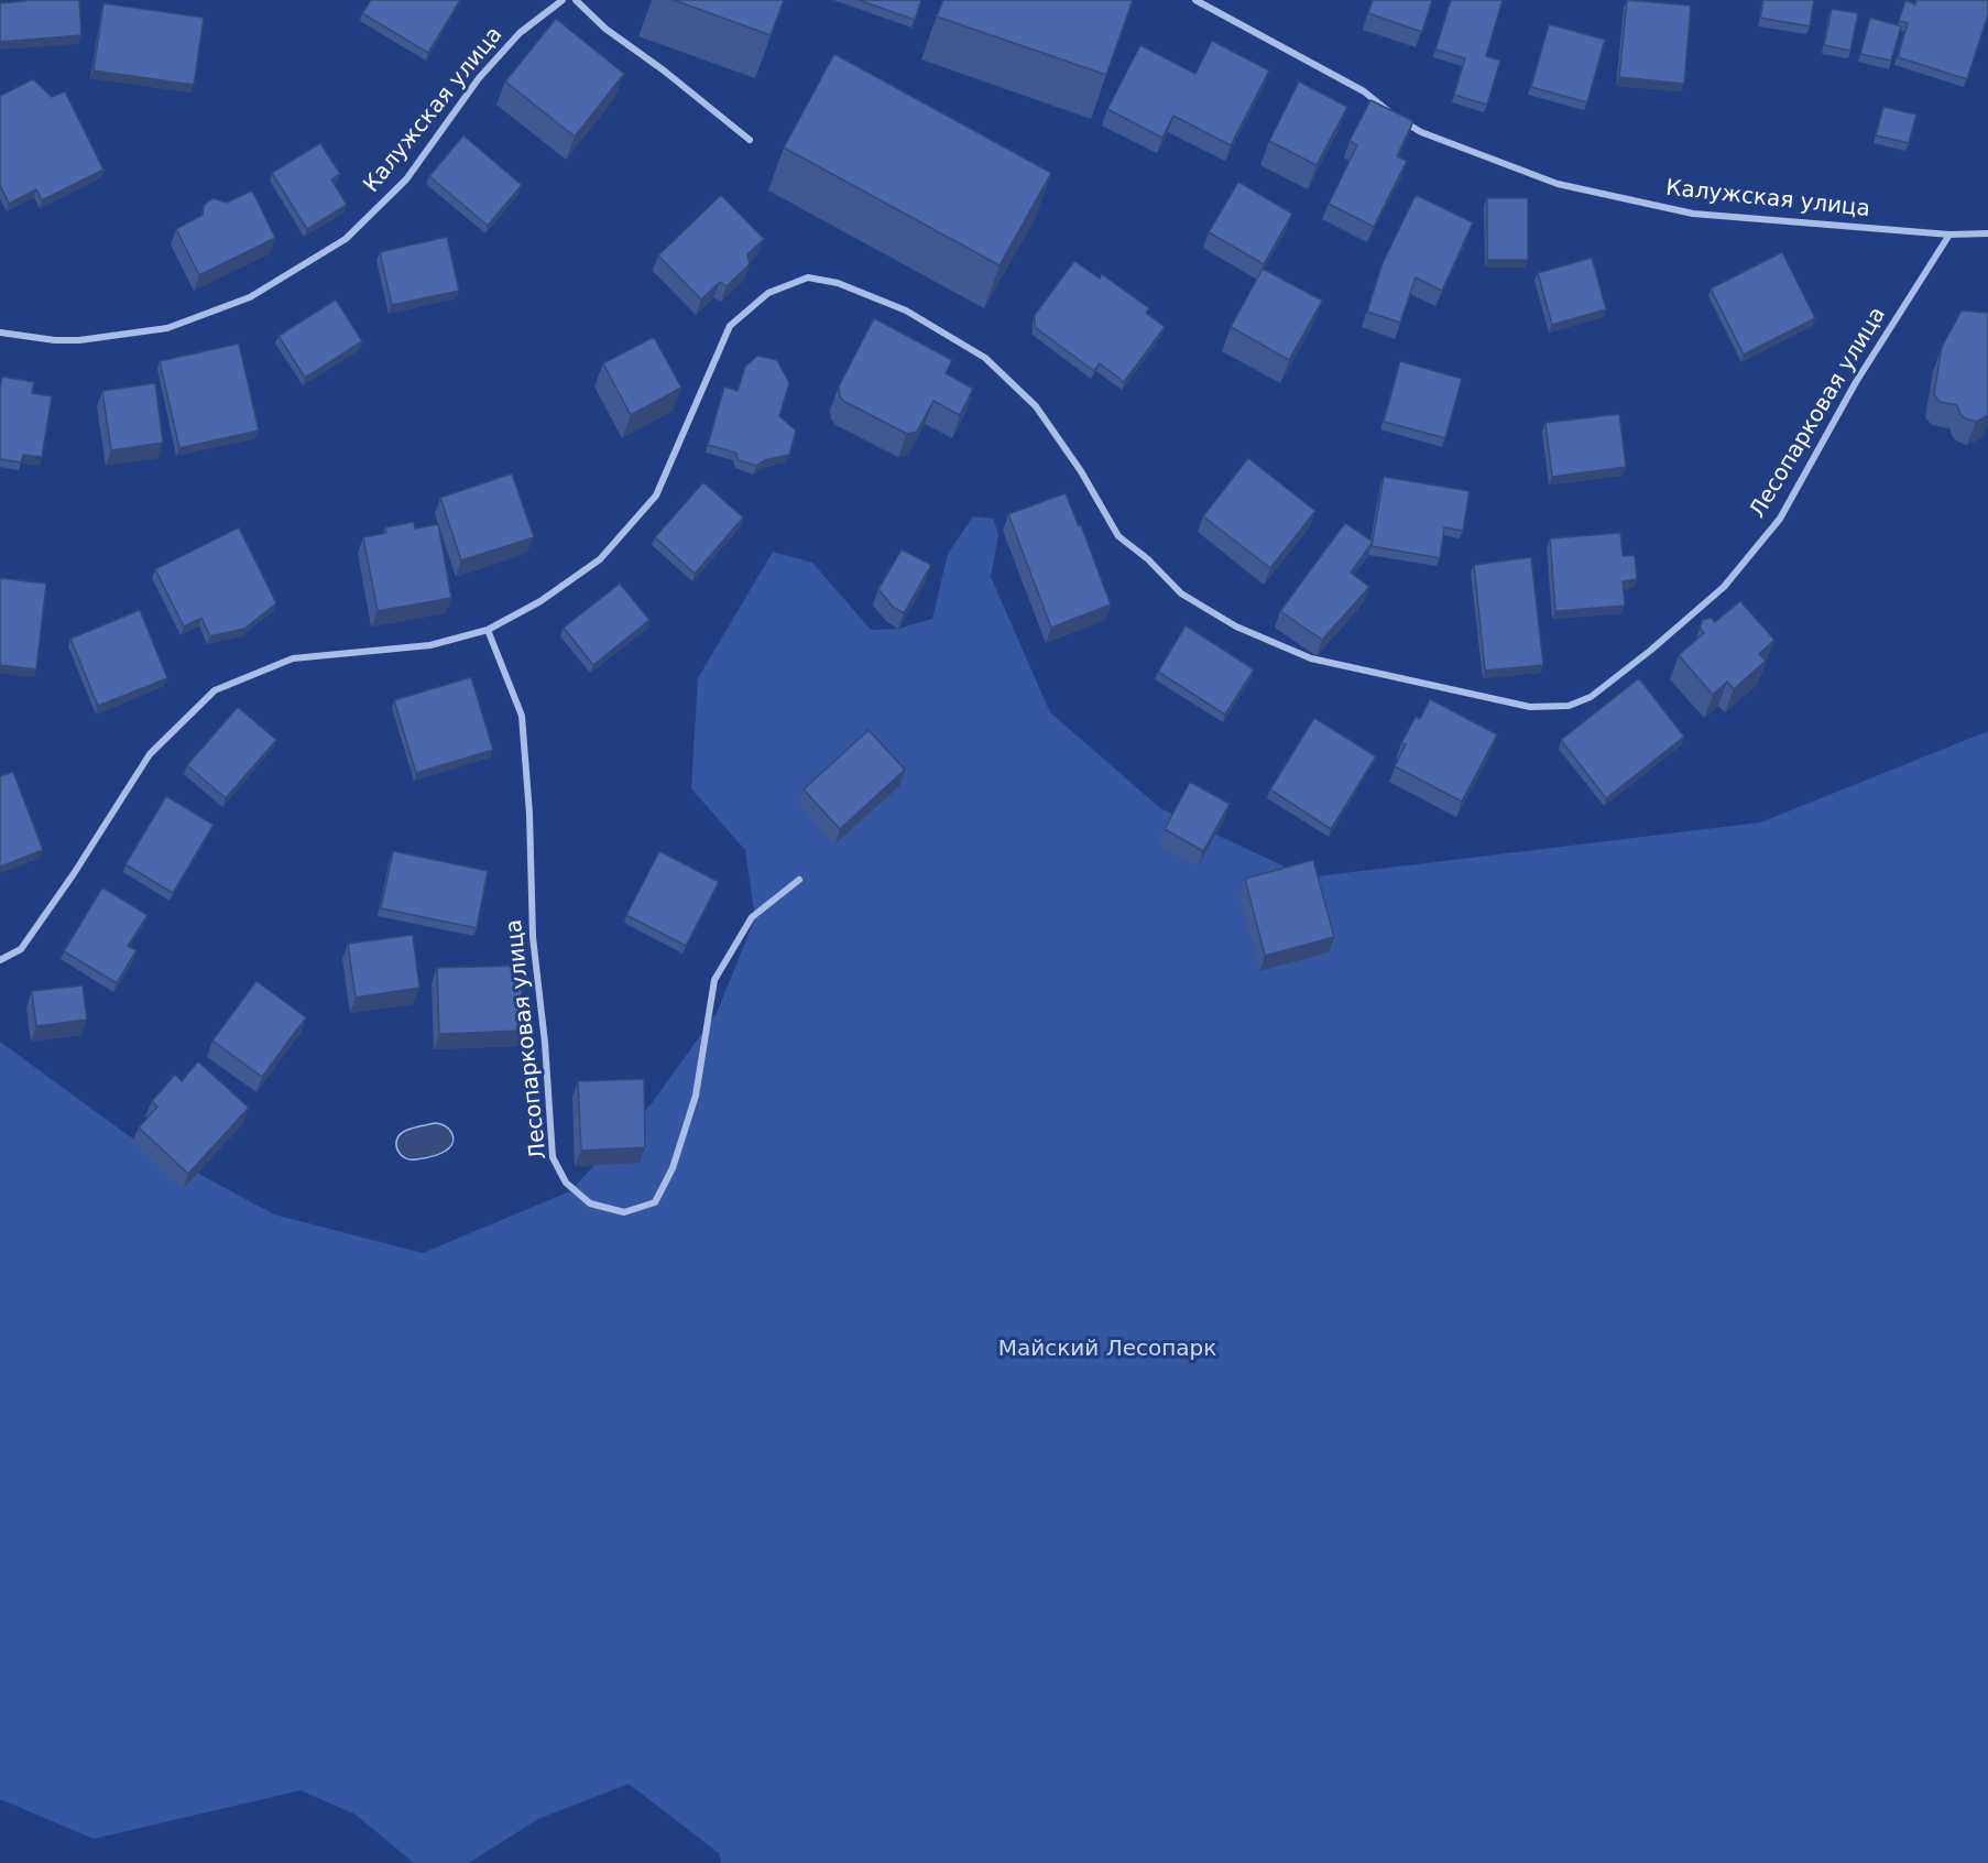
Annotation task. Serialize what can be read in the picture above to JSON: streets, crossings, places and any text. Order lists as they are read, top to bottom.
{
  "streets": {
    "street": ["Калужская улица", "Лесопарковая улица"]
  },
  "crossings": [
    ["Калужская улица", "Лесопарковая улица"]
  ],
  "parks": ["Майский Лесопарк"]
}
